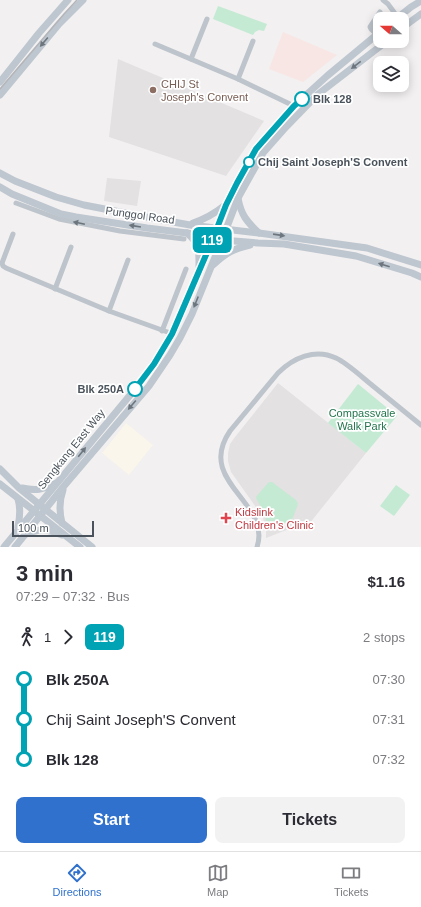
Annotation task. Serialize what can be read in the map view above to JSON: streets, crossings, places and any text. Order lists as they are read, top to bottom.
{
  "streets": {
    "main road": ["Punggol Road", "Sengkang East Way"]
  },
  "crossings": [
    ["Punggol Road", "Sengkang East Way"]
  ],
  "parks": ["Compassvale Walk Park"],
  "places": {
    "other": [
      "CHIJ St Joseph's Convent",
      "Blk 128",
      "Chij Saint Joseph'S Convent",
      "Blk 250A"
    ],
    "health": ["Kidslink Children's Clinic"]
  },
  "lines": ["bus line 119"],
  "scale_bar": "100 m",
  "north": "left",
  "page": {
    "on_map": "119",
    "scale": "100 m",
    "heading": ["3 min", "07:29 – 07:32 · Bus", "$1.16"],
    "legs": ["1", "119", "2 stops"],
    "list": [
      {
        "name": "Blk 250A",
        "value": "07:30"
      },
      {
        "name": "Chij Saint Joseph'S Convent",
        "value": "07:31"
      },
      {
        "name": "Blk 128",
        "value": "07:32"
      }
    ],
    "buttons": ["Start", "Tickets"],
    "tabs": ["Directions", "Map", "Tickets"]
  }
}
